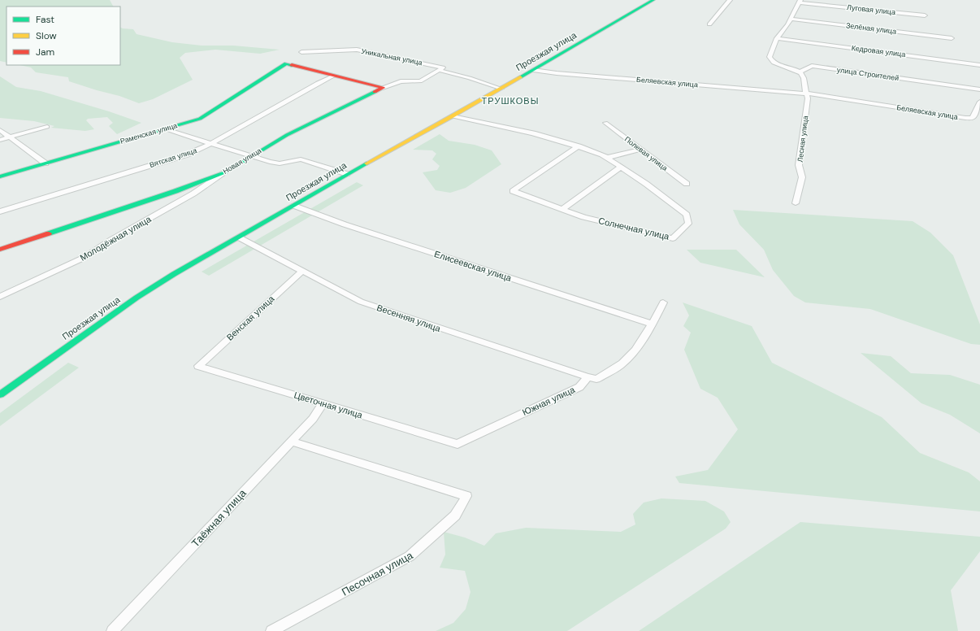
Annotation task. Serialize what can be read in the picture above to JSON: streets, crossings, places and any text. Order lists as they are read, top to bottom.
{
  "streets": {
    "main road": ["Проезжая улица", "Раменская улица", "Новая улица"],
    "street": [
      "Луговая улица",
      "Зелёная улица",
      "Кедровая улица",
      "Уникальная улица",
      "улица Строителей",
      "Беляевская улица",
      "Лесная улица",
      "Полевая улица",
      "Вятская улица",
      "Солнечная улица",
      "Молодёжная улица",
      "Елисеевская улица",
      "Венская улица",
      "Весенняя улица",
      "Южная улица",
      "Цветочная улица",
      "Таёжная улица",
      "Песочная улица"
    ]
  },
  "crossings": [
    ["Проезжая улица", "Уникальная улица"],
    ["Проезжая улица", "Беляевская улица"],
    ["Проезжая улица", "Солнечная улица"],
    ["Проезжая улица", "Елисеевская улица"],
    ["Проезжая улица", "Весенняя улица"],
    ["улица Строителей", "Лесная улица"],
    ["Беляевская улица", "Лесная улица"],
    ["Раменская улица", "Вятская улица"],
    ["Новая улица", "Молодёжная улица"],
    ["Венская улица", "Весенняя улица"],
    ["Венская улица", "Цветочная улица"],
    ["Весенняя улица", "Южная улица"],
    ["Южная улица", "Цветочная улица"],
    ["Цветочная улица", "Таёжная улица"],
    ["Таёжная улица", "Песочная улица"]
  ],
  "districts": ["ТРУШКОВЫ"],
  "legend": ["Fast", "Slow", "Jam"]
}
